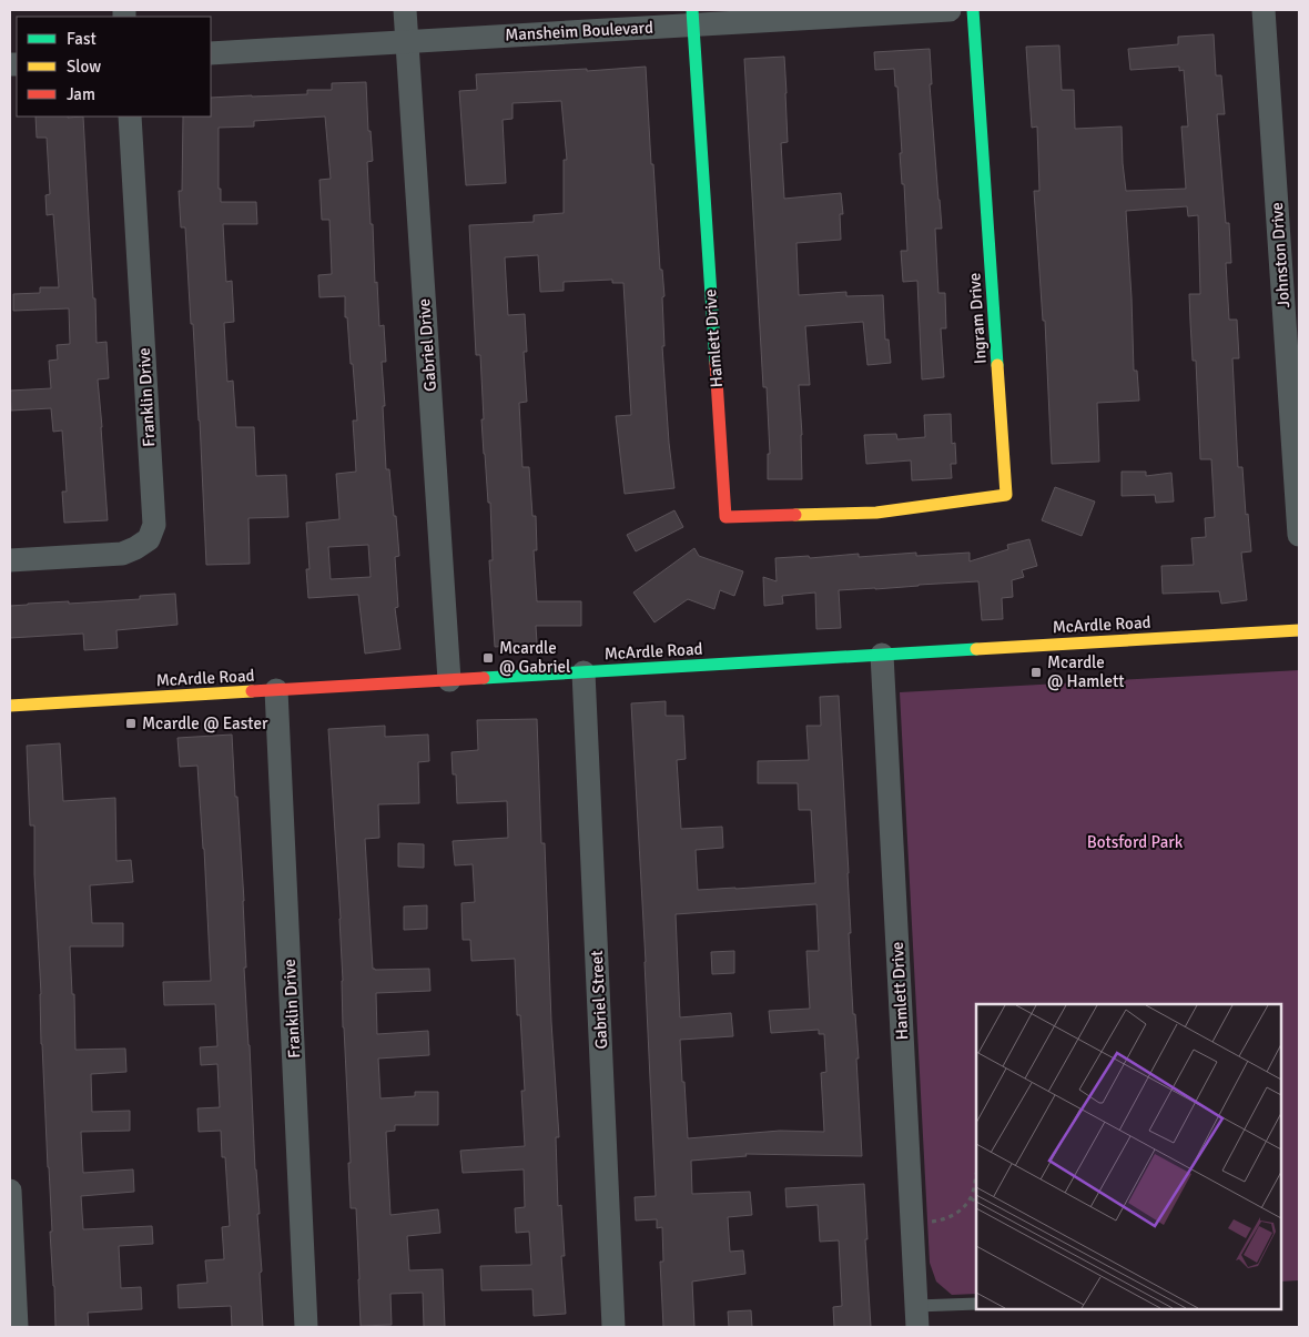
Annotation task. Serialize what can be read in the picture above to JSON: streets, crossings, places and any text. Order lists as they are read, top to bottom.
{
  "streets": {
    "main road": ["Ingram Drive", "Hamlett Drive", "McArdle Road"],
    "street": [
      "Mansheim Boulevard",
      "Johnston Drive",
      "Gabriel Drive",
      "Franklin Drive",
      "Gabriel Street"
    ]
  },
  "crossings": [
    ["Mansheim Boulevard", "Hamlett Drive"],
    ["Mansheim Boulevard", "Gabriel Drive"],
    ["Ingram Drive", "Hamlett Drive"],
    ["Hamlett Drive", "McArdle Road"],
    ["Gabriel Drive", "McArdle Road"],
    ["Franklin Drive", "McArdle Road"],
    ["McArdle Road", "Gabriel Street"]
  ],
  "parks": ["Botsford Park"],
  "places": {
    "transit": ["Mcardle @ Gabriel", "Mcardle @ Hamlett", "Mcardle @ Easter"]
  },
  "legend": ["Fast", "Slow", "Jam"]
}
